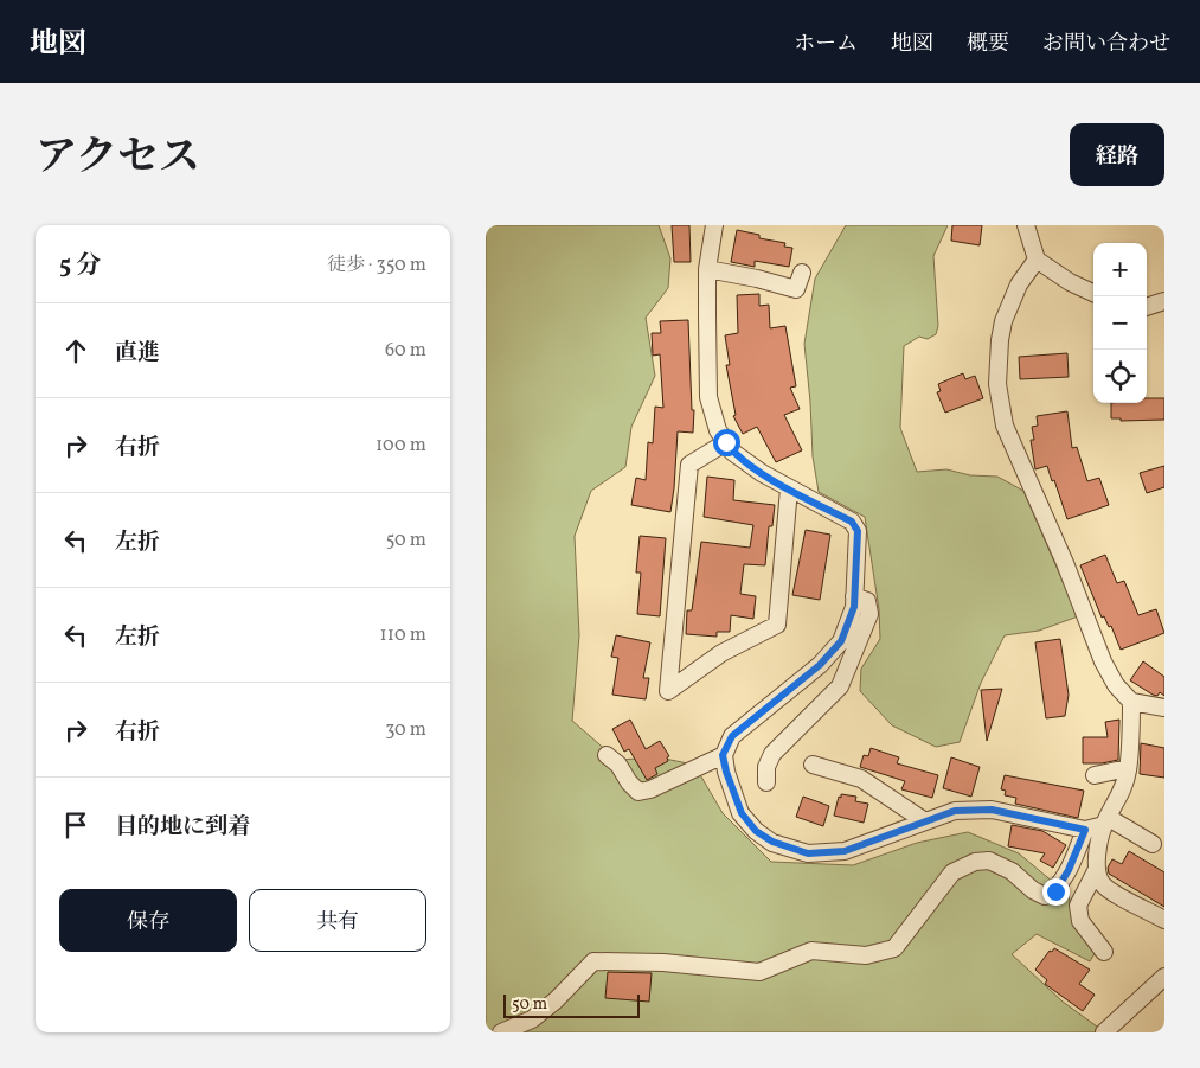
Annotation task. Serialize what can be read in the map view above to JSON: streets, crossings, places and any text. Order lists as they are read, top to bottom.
{
  "scale_bar": "50 m",
  "page": {
    "header": "地図",
    "nav": [
      "ホーム",
      "地図",
      "概要",
      "お問い合わせ"
    ],
    "title": "アクセス",
    "buttons": [
      "経路",
      ["保存", "共有"]
    ],
    "heading": ["5 分", "徒歩 · 350 m"],
    "map_buttons": ["+", "−"],
    "list": [
      ["直進", "60 m"],
      ["右折", "100 m"],
      ["左折", "50 m"],
      ["左折", "110 m"],
      ["右折", "30 m"],
      "目的地に到着"
    ],
    "scale": "50 m"
  }
}
